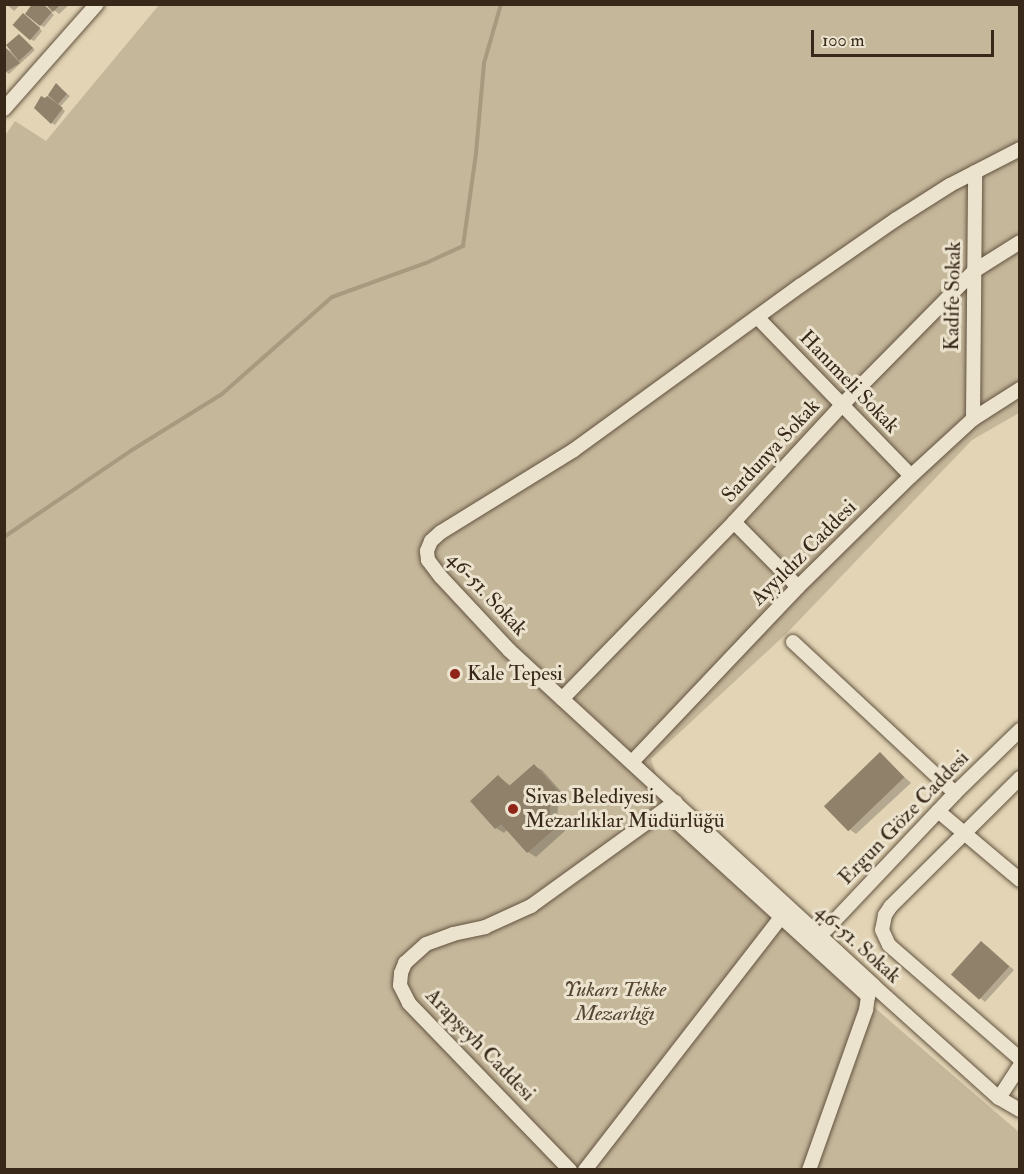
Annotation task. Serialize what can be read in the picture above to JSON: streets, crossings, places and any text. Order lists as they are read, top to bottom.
{
  "streets": {
    "street": [
      "Kadife Sokak",
      "Hanımeli Sokak",
      "Sardunya Sokak",
      "Ayyıldız Caddesi",
      "46-51. Sokak",
      "Ergun Göze Caddesi",
      "Arapşeyh Caddesi"
    ]
  },
  "crossings": [
    ["Kadife Sokak", "Sardunya Sokak"],
    ["Kadife Sokak", "Ayyıldız Caddesi"],
    ["Hanımeli Sokak", "Sardunya Sokak"],
    ["Hanımeli Sokak", "Ayyıldız Caddesi"],
    ["Hanımeli Sokak", "46-51. Sokak"],
    ["Sardunya Sokak", "46-51. Sokak"],
    ["Ayyıldız Caddesi", "46-51. Sokak"],
    ["46-51. Sokak", "Ergun Göze Caddesi"],
    ["46-51. Sokak", "Arapşeyh Caddesi"]
  ],
  "parks": ["Yukarı Tekke Mezarlığı"],
  "places": ["Kale Tepesi", "Sivas Belediyesi Mezarlıklar Müdürlüğü"],
  "scale_bar": "100 m"
}
